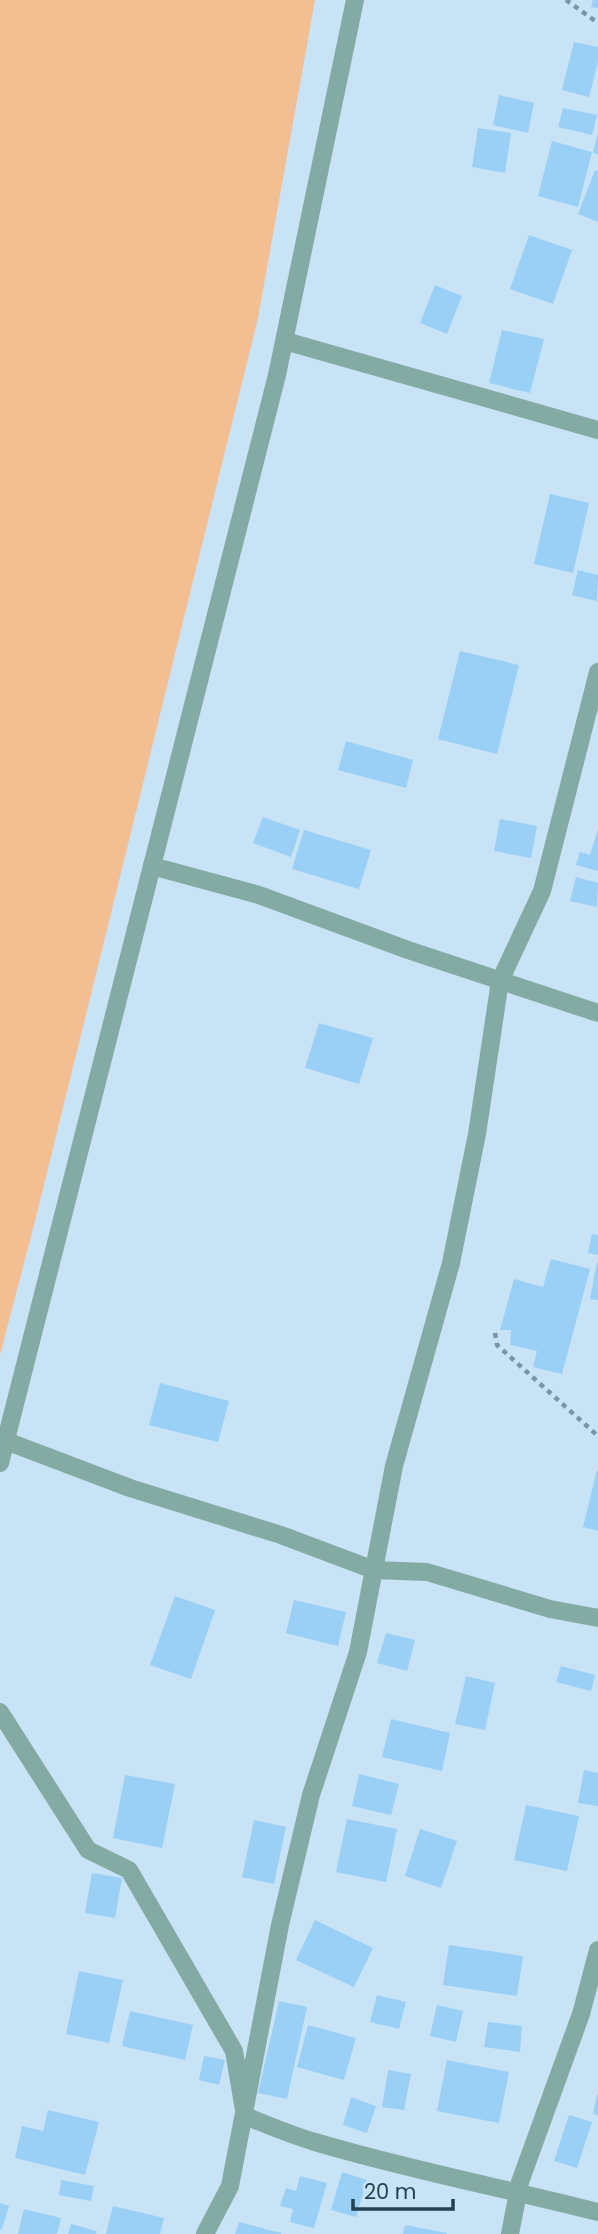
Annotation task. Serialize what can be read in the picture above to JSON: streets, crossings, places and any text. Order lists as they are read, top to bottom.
{
  "scale_bar": "20 m"
}
